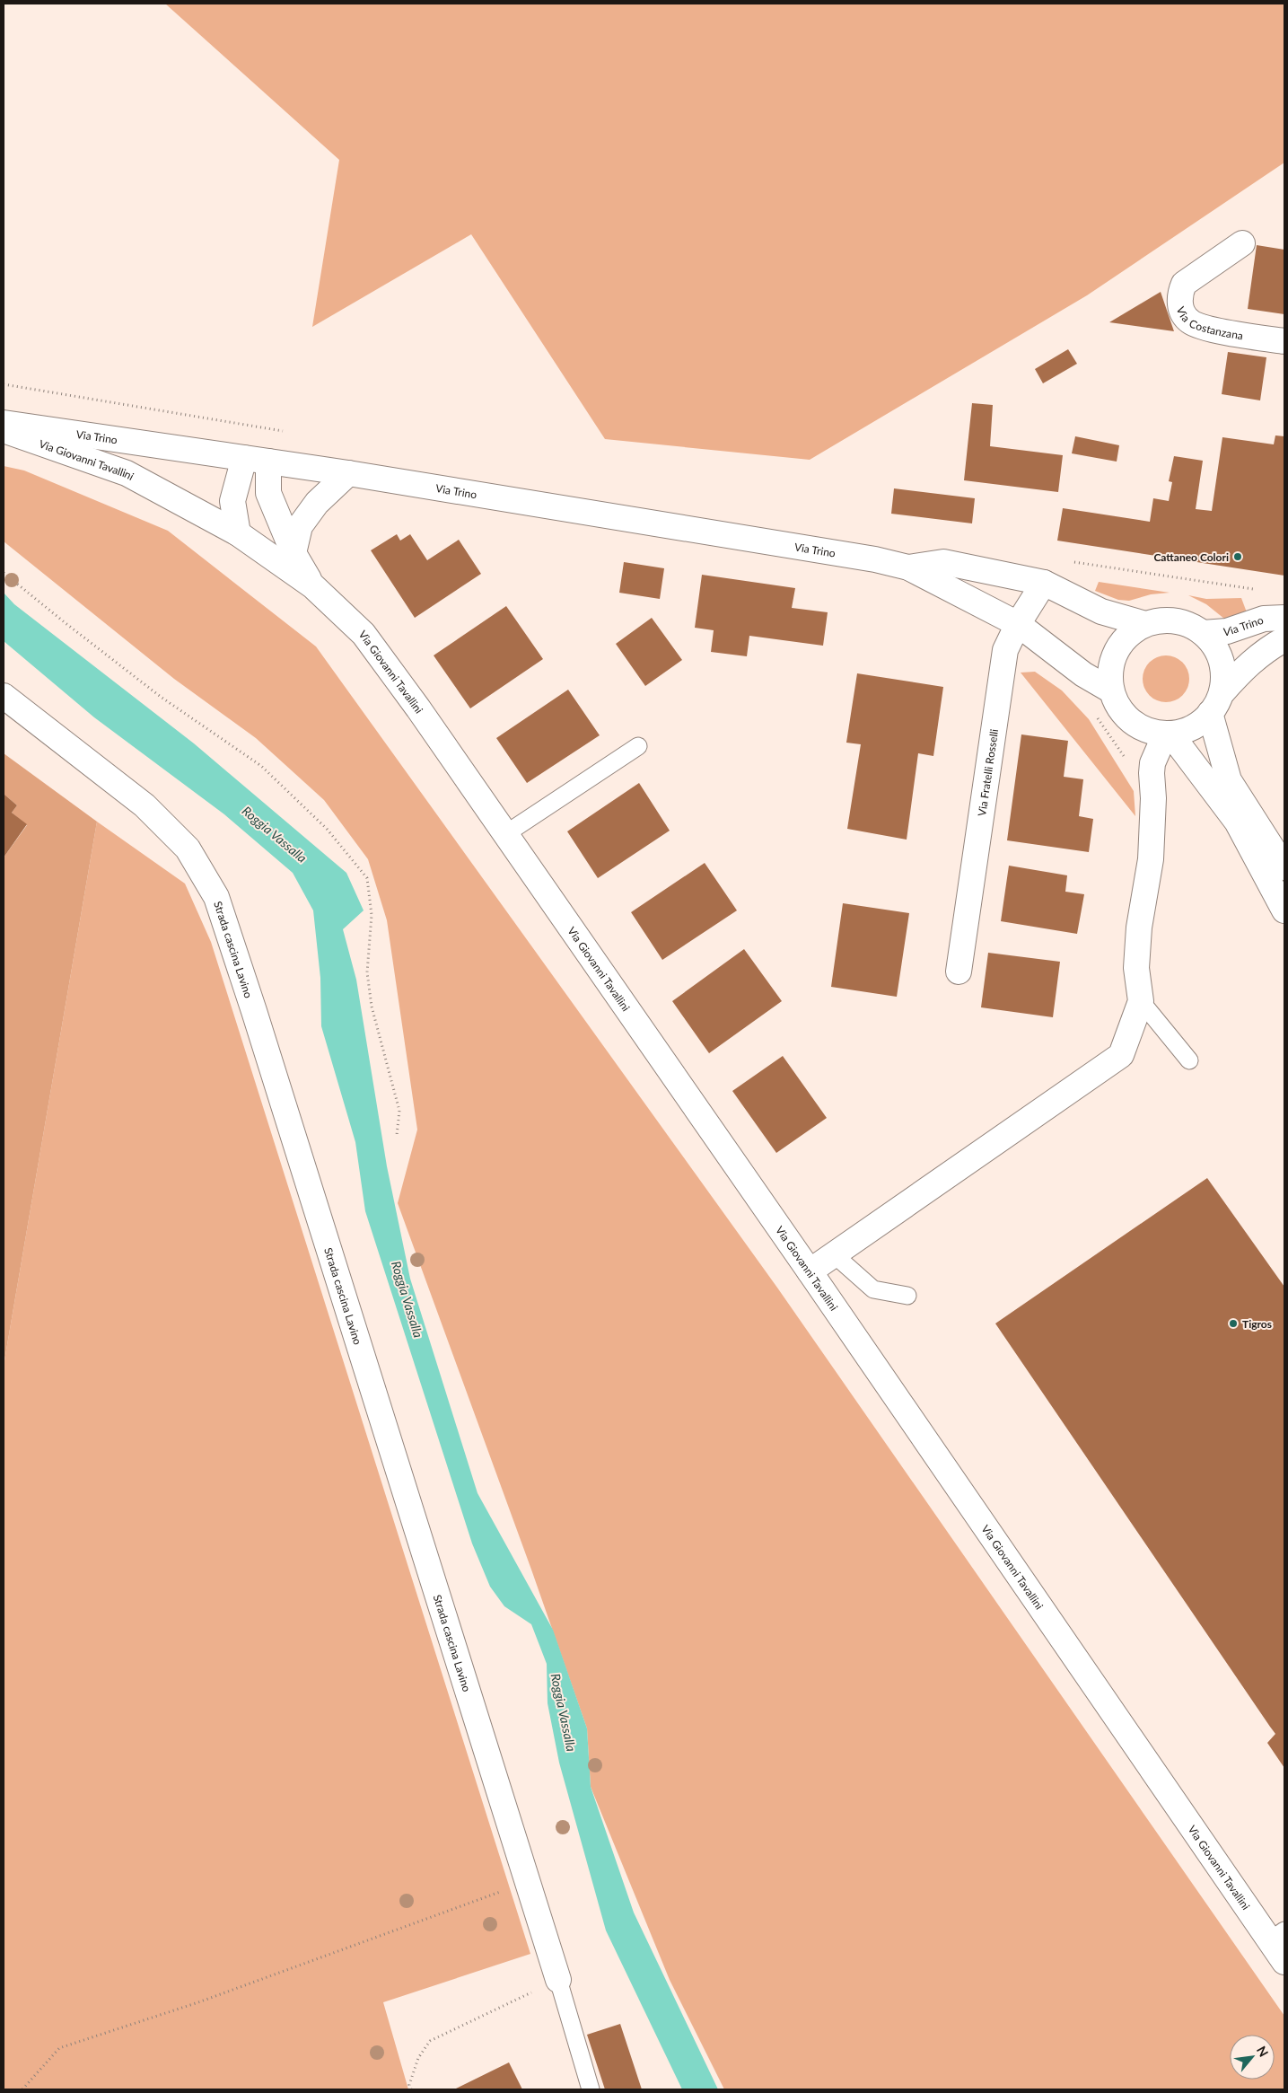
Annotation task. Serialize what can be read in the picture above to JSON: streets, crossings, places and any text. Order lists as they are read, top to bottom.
{
  "streets": {
    "street": [
      "Via Costanzana",
      "Via Trino",
      "Via Giovanni Tavallini",
      "Via Fratelli Rosselli",
      "Strada cascina Lavino"
    ]
  },
  "crossings": [
    ["Via Trino", "Via Giovanni Tavallini"],
    ["Via Trino", "Via Fratelli Rosselli"]
  ],
  "water": ["Roggia Vassalla"],
  "places": ["Cattaneo Colori", "Tigros"],
  "north": "top right"
}
